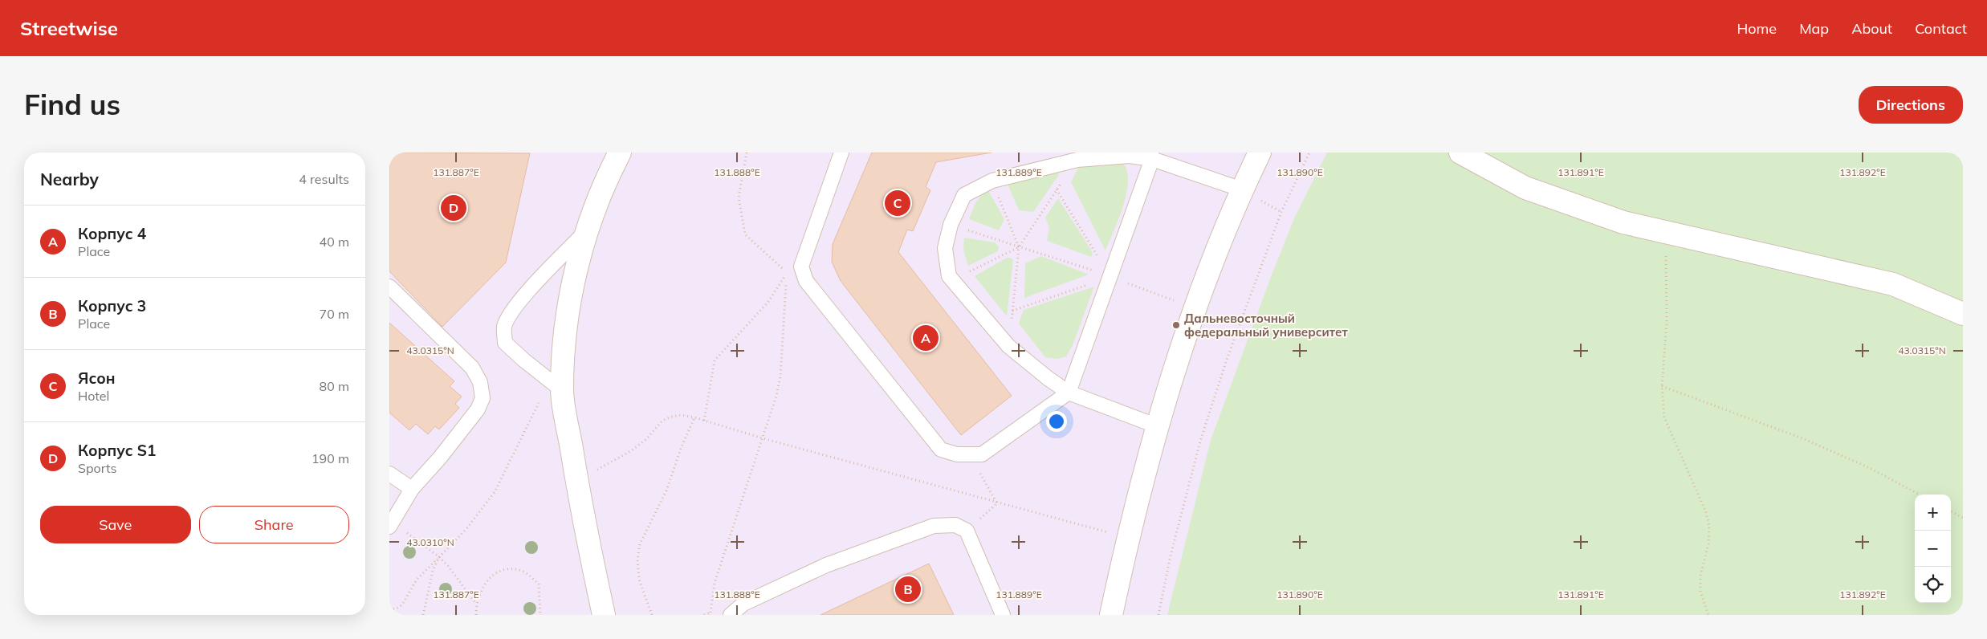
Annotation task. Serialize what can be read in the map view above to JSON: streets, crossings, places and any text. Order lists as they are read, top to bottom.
{
  "places": ["Дальневосточный федеральный университет"],
  "page": {
    "header": "Streetwise",
    "nav": [
      "Home",
      "Map",
      "About",
      "Contact"
    ],
    "buttons": [
      "Directions",
      ["Save", "Share"]
    ],
    "title": "Find us",
    "heading": ["Nearby", "4 results"],
    "pins": [
      "C",
      "D",
      "A",
      "B"
    ],
    "list": [
      {
        "mark": "A",
        "name": "Корпус 4",
        "note": "Place",
        "value": "40 m"
      },
      {
        "mark": "B",
        "name": "Корпус 3",
        "note": "Place",
        "value": "70 m"
      },
      {
        "mark": "C",
        "name": "Ясон",
        "note": "Hotel",
        "value": "80 m"
      },
      {
        "mark": "D",
        "name": "Корпус S1",
        "note": "Sports",
        "value": "190 m"
      }
    ],
    "map_buttons": ["+", "−"]
  },
  "coordinates": [
    "131.887°E",
    "131.888°E",
    "131.889°E",
    "131.890°E",
    "131.891°E",
    "131.892°E",
    "43.0315°N",
    "43.0310°N"
  ]
}
